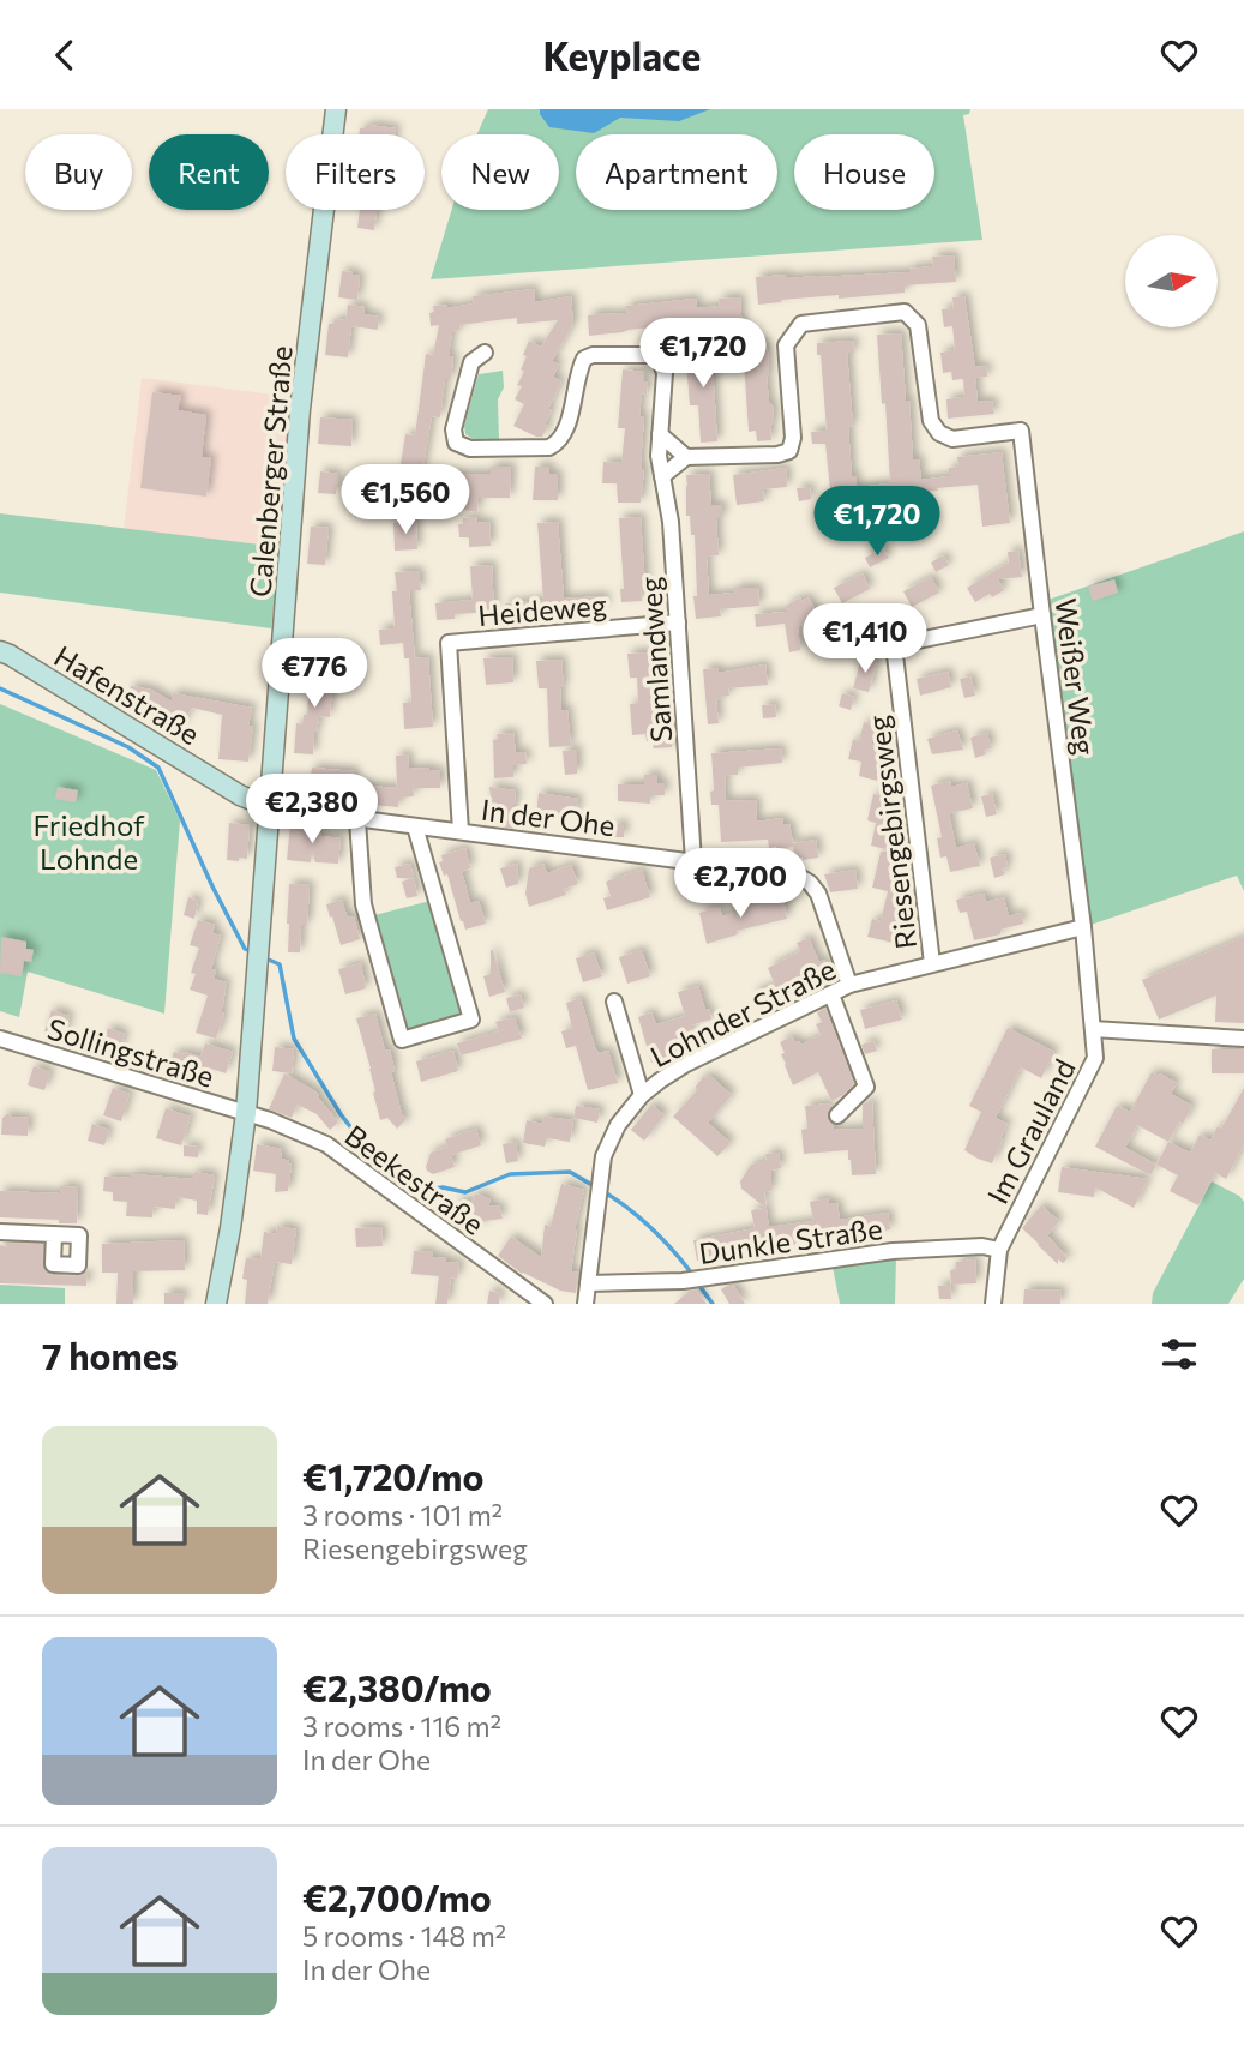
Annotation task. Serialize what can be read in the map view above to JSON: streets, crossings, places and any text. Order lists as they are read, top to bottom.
{
  "streets": {
    "street": [
      "Calenberger Straße",
      "Heideweg",
      "Samlandweg",
      "Weißer Weg",
      "Hafenstraße",
      "In der Ohe",
      "Riesengebirgsweg",
      "Lohnder Straße",
      "Sollingstraße",
      "Im Grauland",
      "Beekestraße",
      "Dunkle Straße"
    ]
  },
  "crossings": [
    ["Calenberger Straße", "Hafenstraße"],
    ["Calenberger Straße", "In der Ohe"],
    ["Calenberger Straße", "Sollingstraße"],
    ["Calenberger Straße", "Beekestraße"],
    ["Heideweg", "Samlandweg"],
    ["Heideweg", "In der Ohe"],
    ["Samlandweg", "In der Ohe"],
    ["Weißer Weg", "Lohnder Straße"],
    ["Weißer Weg", "Im Grauland"],
    ["Hafenstraße", "In der Ohe"],
    ["In der Ohe", "Lohnder Straße"],
    ["Riesengebirgsweg", "Lohnder Straße"],
    ["Lohnder Straße", "Im Grauland"],
    ["Lohnder Straße", "Dunkle Straße"],
    ["Sollingstraße", "Beekestraße"],
    ["Im Grauland", "Dunkle Straße"]
  ],
  "parks": ["Friedhof Lohnde"],
  "north": "right",
  "page": {
    "header": "Keyplace",
    "chip": [
      "Buy",
      "Rent",
      "Filters",
      "New",
      "Apartment",
      "House"
    ],
    "price": [
      "€1,720",
      "€1,560",
      "€1,720",
      "€1,410",
      "€776",
      "€2,380",
      "€2,700"
    ],
    "heading": "7 homes",
    "list": [
      {
        "name": "€1,720/mo",
        "note": "3 rooms · 101 m² · Riesengebirgsweg"
      },
      {
        "name": "€2,380/mo",
        "note": "3 rooms · 116 m² · In der Ohe"
      },
      {
        "name": "€2,700/mo",
        "note": "5 rooms · 148 m² · In der Ohe"
      }
    ]
  }
}
